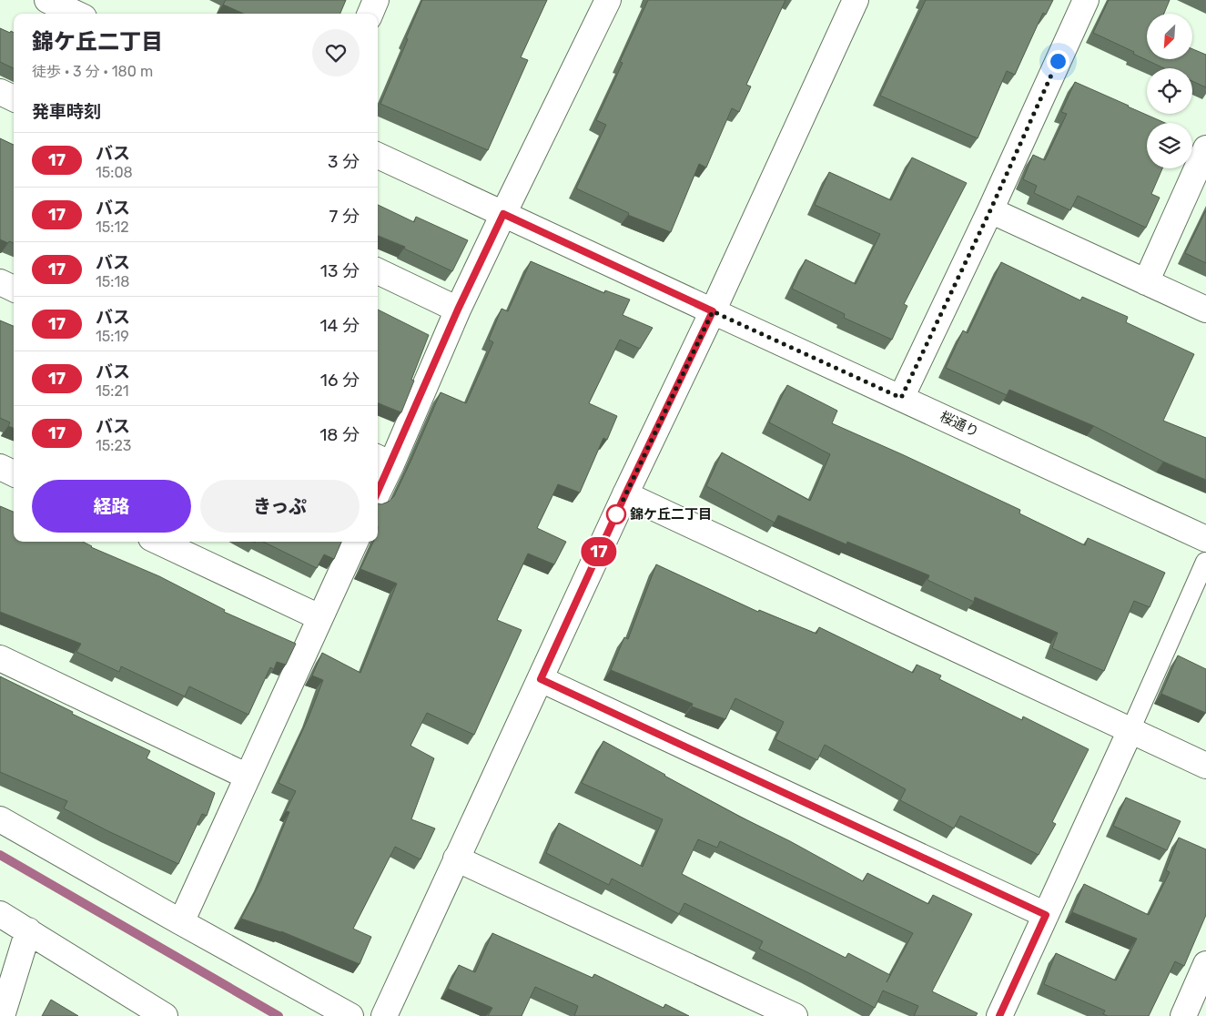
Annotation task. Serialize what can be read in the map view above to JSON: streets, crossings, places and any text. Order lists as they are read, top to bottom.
{
  "streets": {
    "street": ["桜通り"]
  },
  "places": ["錦ケ丘二丁目"],
  "lines": ["bus line 17"],
  "north": "bottom left",
  "page": {
    "on_map": "17",
    "heading": [
      ["錦ケ丘二丁目", "徒歩 · 3 分 · 180 m"],
      "発車時刻"
    ],
    "list": [
      {
        "mark": "17",
        "name": "バス",
        "note": "15:08",
        "value": "3 分"
      },
      {
        "mark": "17",
        "name": "バス",
        "note": "15:12",
        "value": "7 分"
      },
      {
        "mark": "17",
        "name": "バス",
        "note": "15:18",
        "value": "13 分"
      },
      {
        "mark": "17",
        "name": "バス",
        "note": "15:19",
        "value": "14 分"
      },
      {
        "mark": "17",
        "name": "バス",
        "note": "15:21",
        "value": "16 分"
      },
      {
        "mark": "17",
        "name": "バス",
        "note": "15:23",
        "value": "18 分"
      }
    ],
    "buttons": ["経路", "きっぷ"]
  }
}
